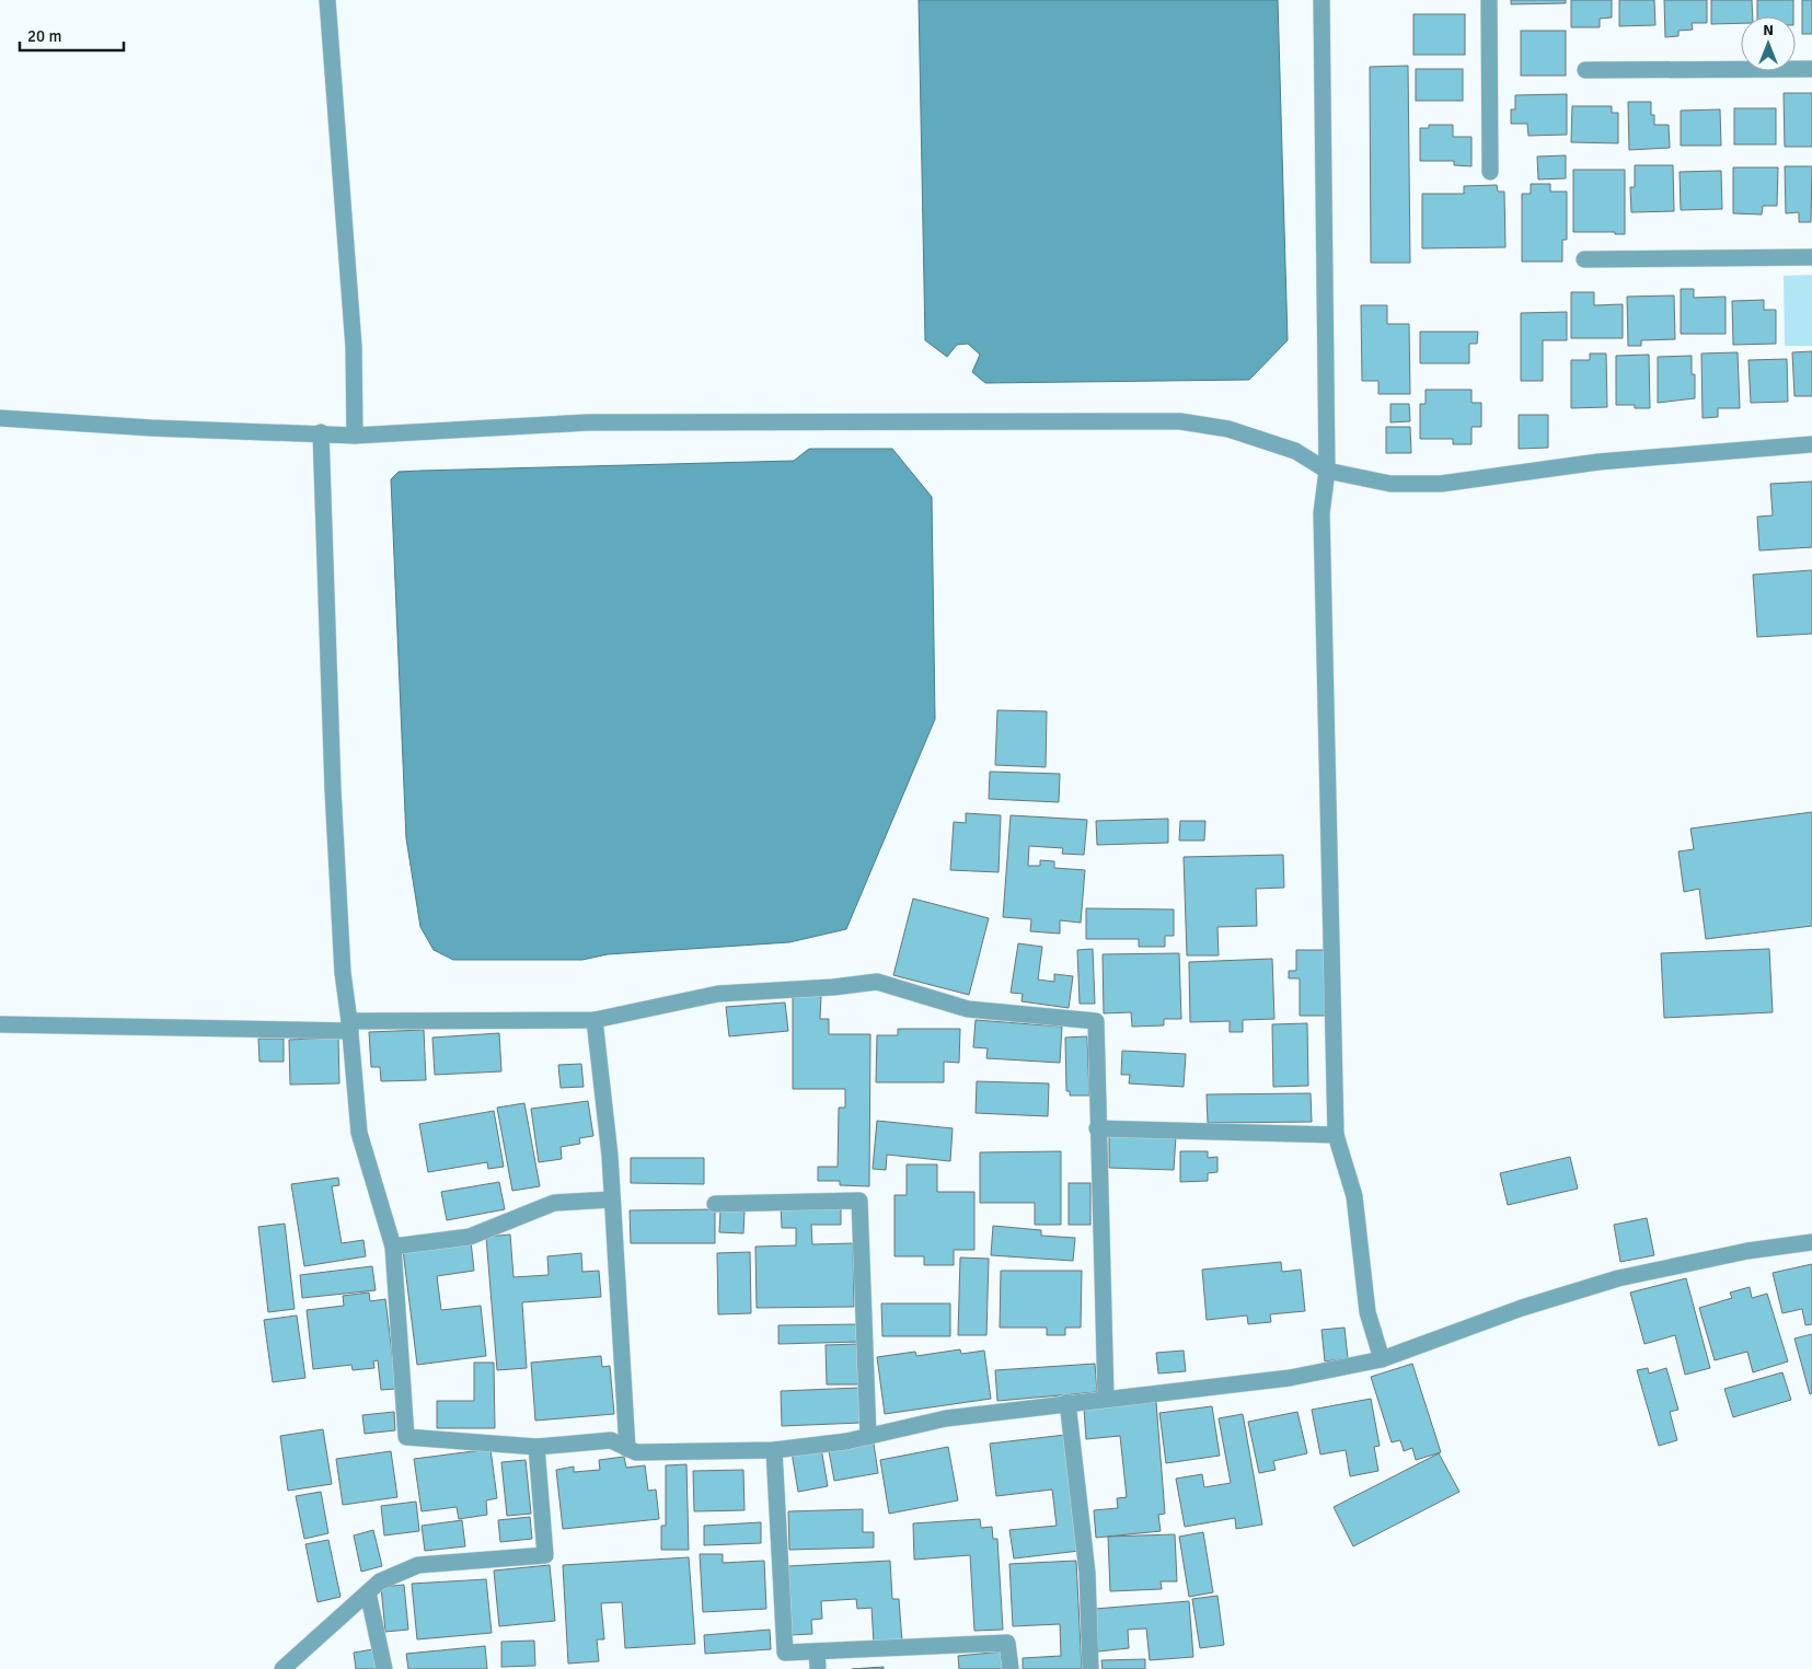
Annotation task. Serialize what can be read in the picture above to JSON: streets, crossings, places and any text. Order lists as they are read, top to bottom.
{
  "scale_bar": "20 m",
  "north": "top"
}
